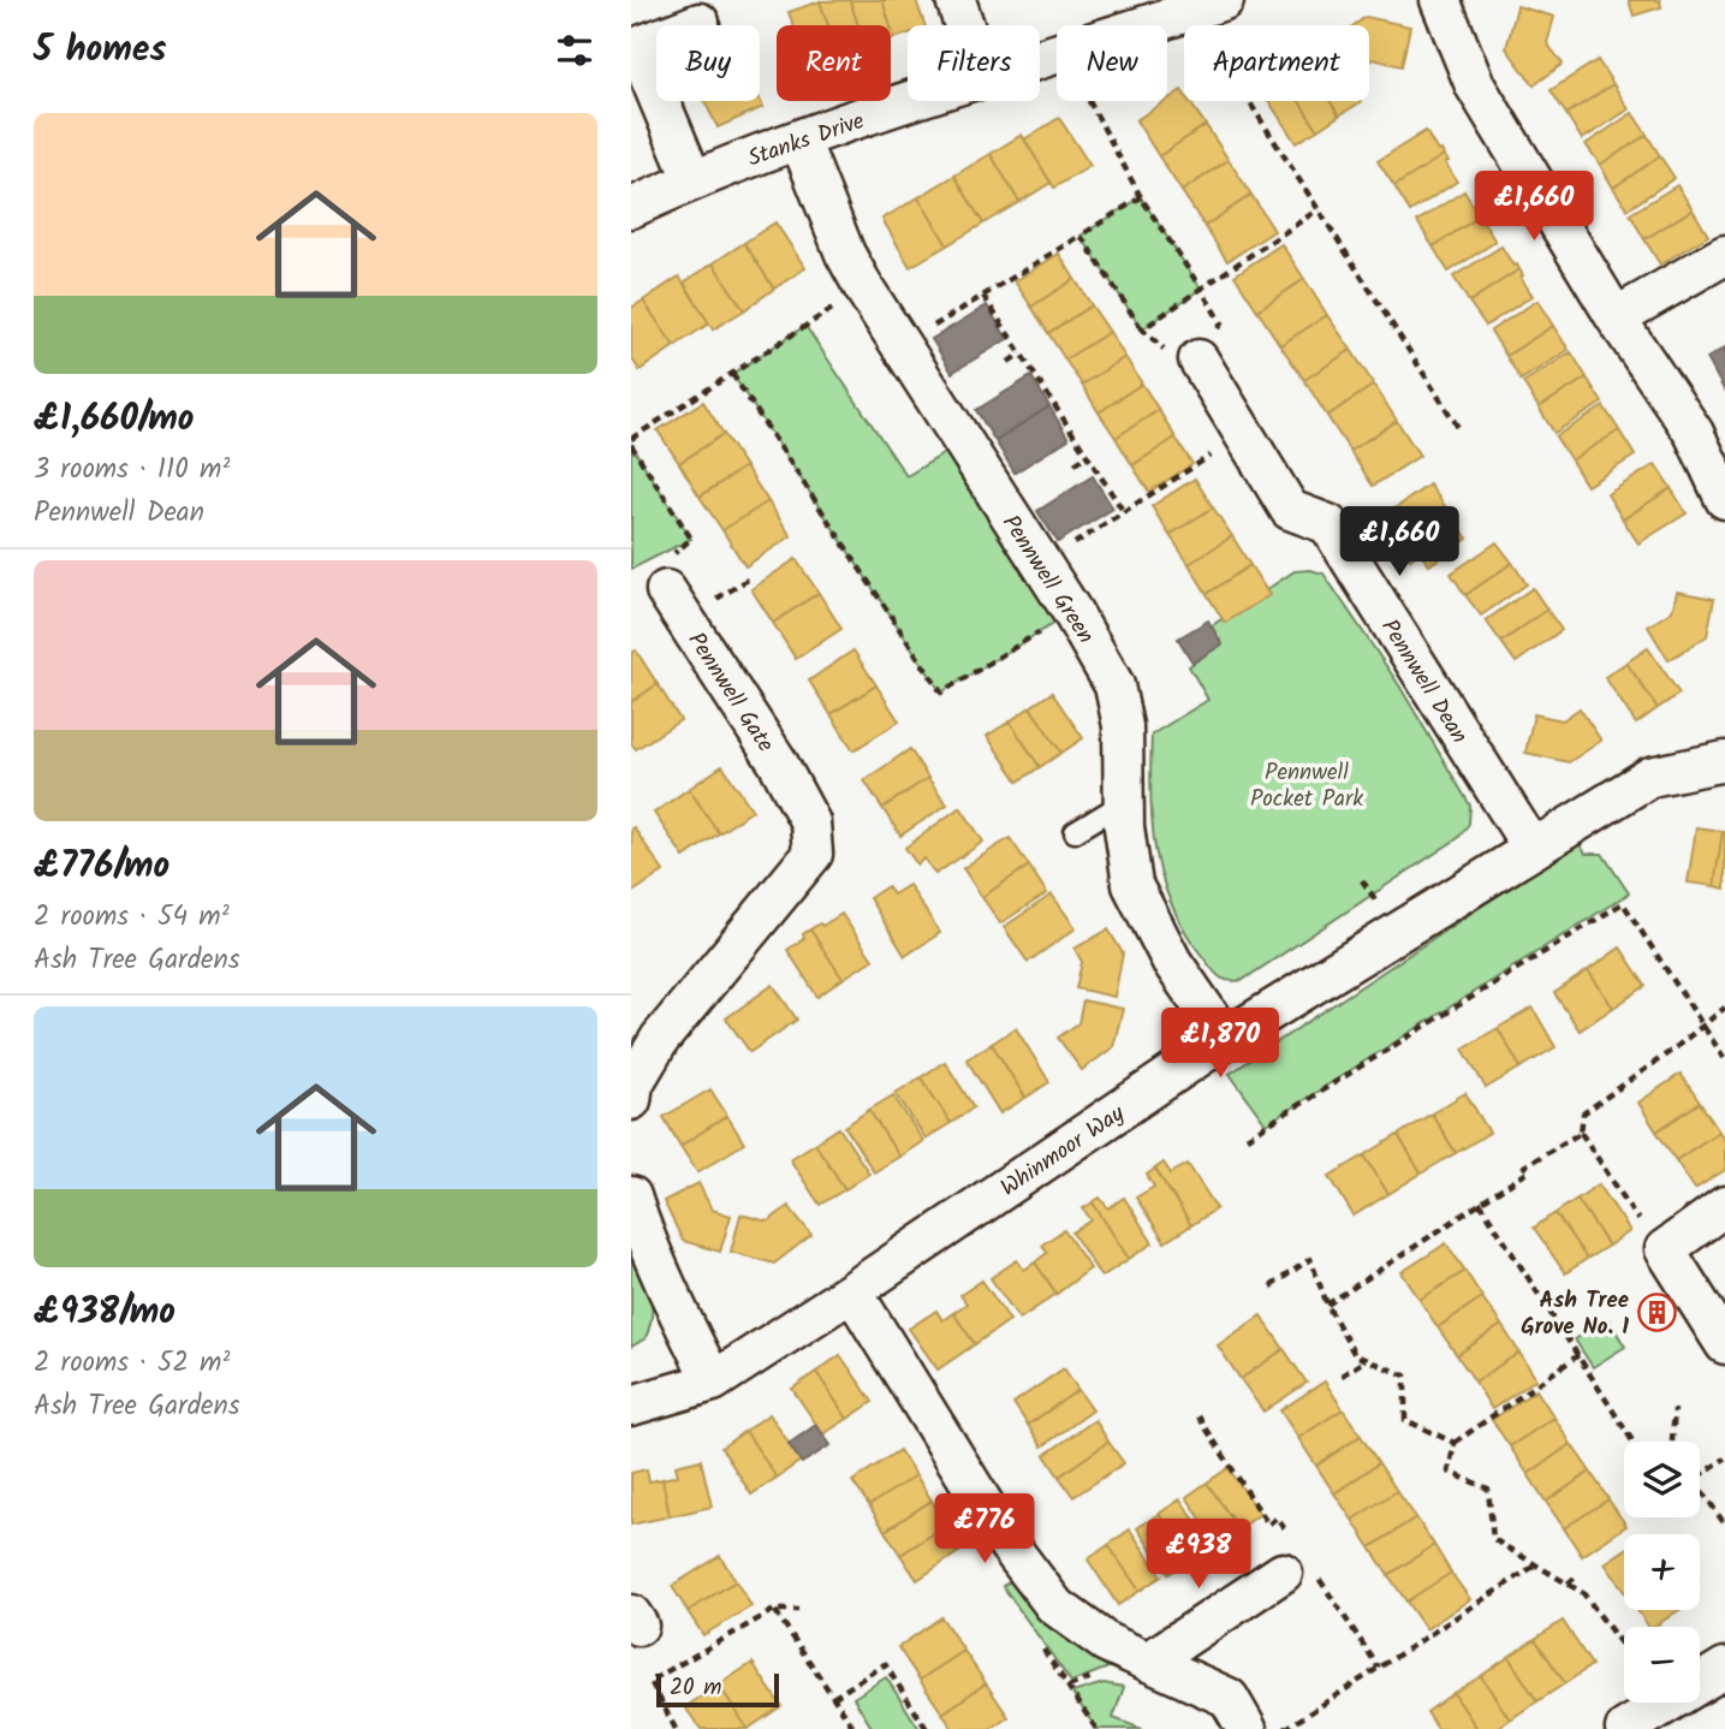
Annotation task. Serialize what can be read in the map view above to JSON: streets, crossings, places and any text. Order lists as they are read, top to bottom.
{
  "streets": {
    "street": [
      "Stanks Drive",
      "Pennwell Green",
      "Pennwell Dean",
      "Pennwell Gate",
      "Whinmoor Way"
    ]
  },
  "crossings": [
    ["Stanks Drive", "Pennwell Green"],
    ["Pennwell Green", "Whinmoor Way"],
    ["Pennwell Dean", "Whinmoor Way"]
  ],
  "parks": ["Pennwell Pocket Park"],
  "places": {
    "building": ["Ash Tree Grove No. 1"]
  },
  "scale_bar": "20 m",
  "page": {
    "heading": "5 homes",
    "chip": [
      "Buy",
      "Rent",
      "Filters",
      "New",
      "Apartment"
    ],
    "list": [
      {
        "name": "£1,660/mo",
        "note": "3 rooms · 110 m² · Pennwell Dean"
      },
      {
        "name": "£776/mo",
        "note": "2 rooms · 54 m² · Ash Tree Gardens"
      },
      {
        "name": "£938/mo",
        "note": "2 rooms · 52 m² · Ash Tree Gardens"
      }
    ],
    "price": [
      "£1,660",
      "£1,660",
      "£1,870",
      "£776",
      "£938"
    ],
    "map_buttons": ["+", "−"],
    "scale": "20 m"
  }
}
